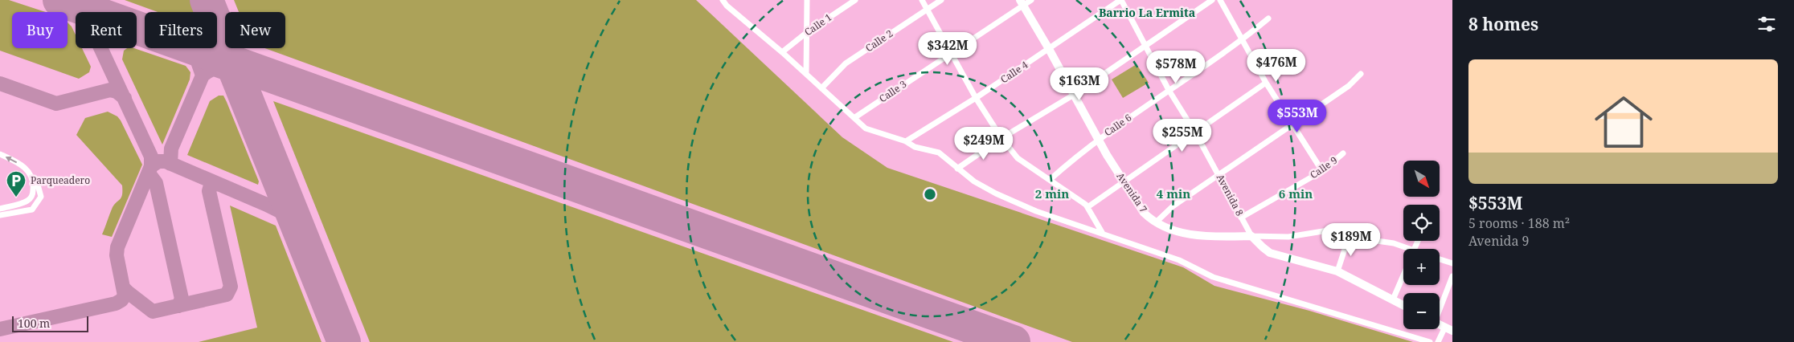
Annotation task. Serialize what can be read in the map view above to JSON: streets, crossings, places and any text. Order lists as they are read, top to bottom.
{
  "streets": {
    "street": [
      "Calle 1",
      "Calle 2",
      "Calle 4",
      "Calle 3",
      "Calle 6",
      "Calle 9",
      "Avenida 7",
      "Avenida 8"
    ]
  },
  "crossings": [
    ["Calle 4", "Avenida 7"],
    ["Calle 4", "Avenida 8"],
    ["Calle 3", "Avenida 7"],
    ["Calle 6", "Avenida 7"],
    ["Calle 6", "Avenida 8"],
    ["Calle 9", "Avenida 8"],
    ["Avenida 7", "Avenida 8"]
  ],
  "districts": ["Barrio La Ermita"],
  "places": {
    "parking": ["Parqueadero"]
  },
  "scale_bar": "100 m",
  "north": "bottom right",
  "page": {
    "heading": "8 homes",
    "chip": [
      "Buy",
      "Rent",
      "Filters",
      "New"
    ],
    "price": [
      "$342M",
      "$476M",
      "$578M",
      "$163M",
      "$553M",
      "$255M",
      "$249M",
      "$189M"
    ],
    "list": [
      {
        "name": "$553M",
        "note": "5 rooms · 188 m² · Avenida 9"
      }
    ],
    "map_buttons": ["+", "−"],
    "scale": "100 m"
  },
  "rings": ["2 min", "4 min", "6 min"]
}
